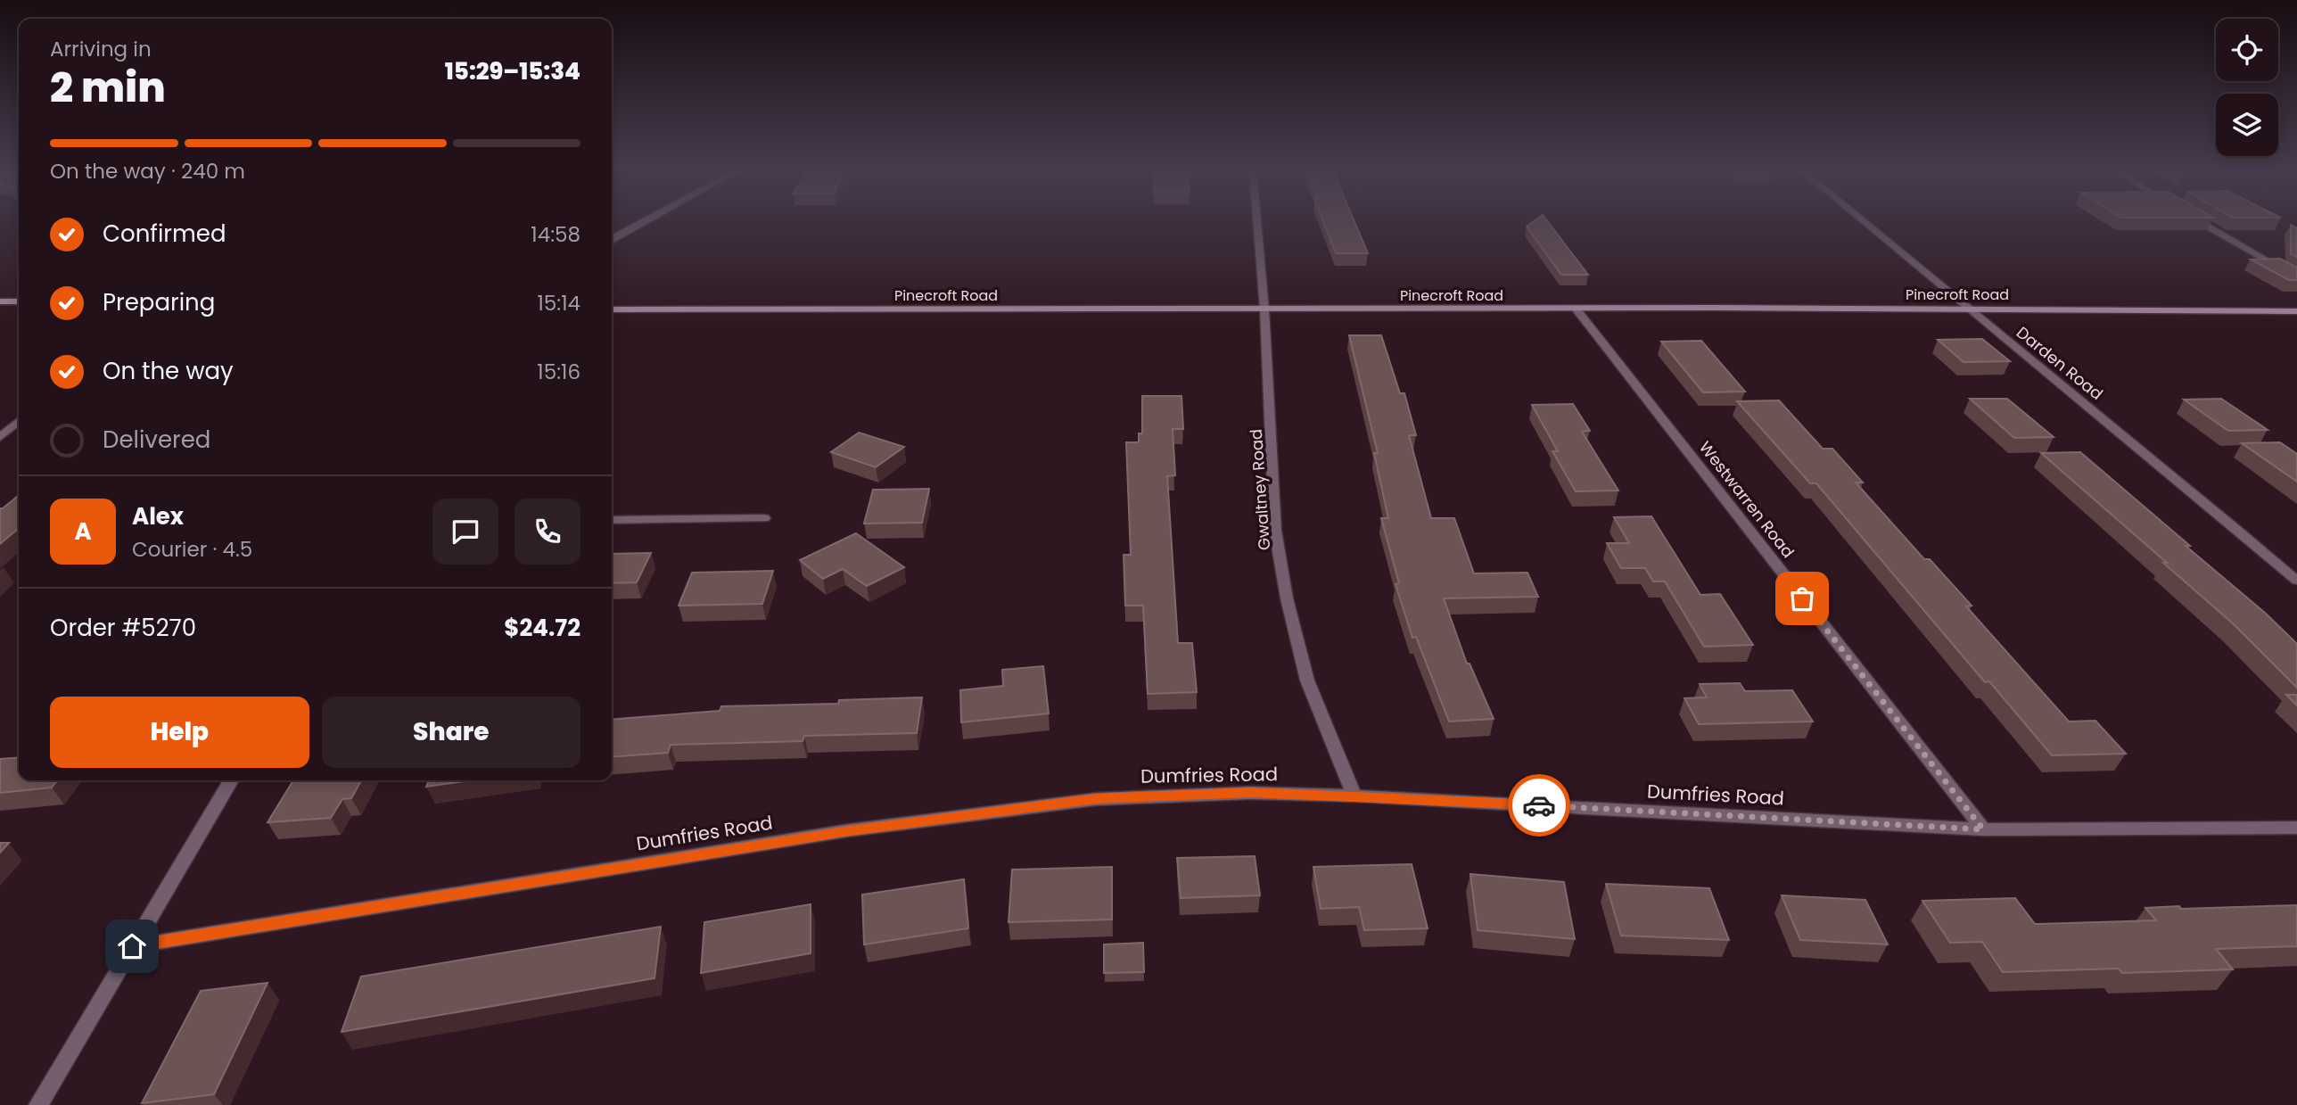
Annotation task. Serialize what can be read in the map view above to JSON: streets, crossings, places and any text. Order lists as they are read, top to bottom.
{
  "streets": {
    "street": [
      "Pinecroft Road",
      "Darden Road",
      "Gwaltney Road",
      "Westwarren Road",
      "Dumfries Road"
    ]
  },
  "crossings": [
    ["Pinecroft Road", "Darden Road"],
    ["Pinecroft Road", "Gwaltney Road"],
    ["Pinecroft Road", "Westwarren Road"],
    ["Gwaltney Road", "Dumfries Road"],
    ["Westwarren Road", "Dumfries Road"]
  ],
  "page": {
    "heading": ["2 min", "Arriving in", "15:29–15:34"],
    "panel": [
      "Alex",
      "Courier · 4.5",
      "Order #5270",
      "$24.72"
    ],
    "bar": "On the way · 240 m",
    "list": [
      ["Confirmed", "14:58"],
      ["Preparing", "15:14"],
      ["On the way", "15:16"],
      "Delivered"
    ],
    "round": "A",
    "buttons": ["Help", "Share"]
  }
}
